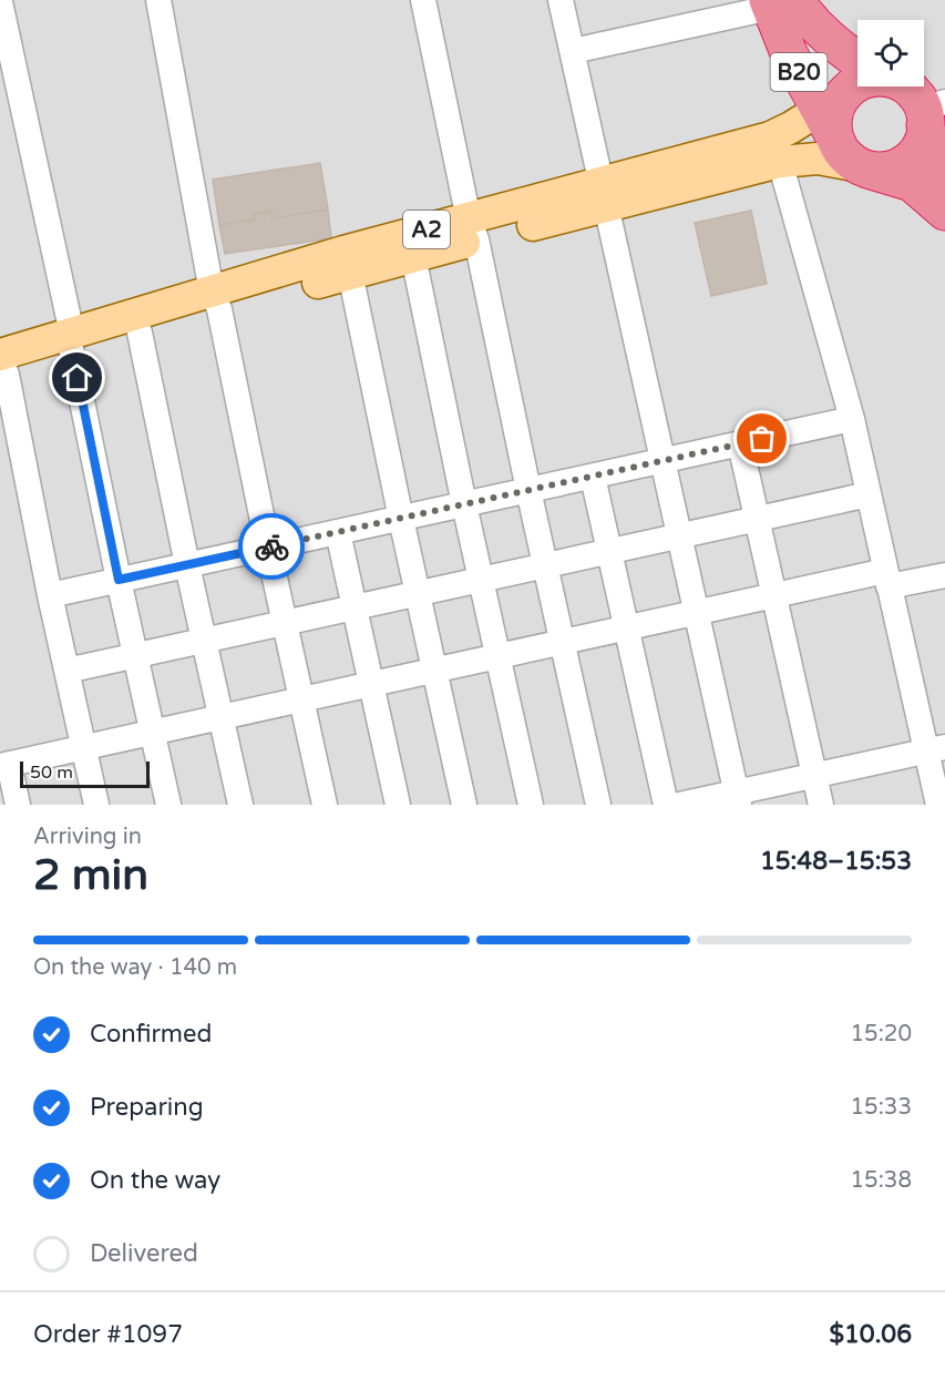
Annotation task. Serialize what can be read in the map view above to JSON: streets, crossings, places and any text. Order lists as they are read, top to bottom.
{
  "streets": {
    "highway": ["B20", "A2"]
  },
  "crossings": [
    ["B20", "A2"]
  ],
  "scale_bar": "50 m",
  "page": {
    "scale": "50 m",
    "heading": ["2 min", "Arriving in", "15:48–15:53"],
    "panel": ["Order #1097", "$10.06"],
    "bar": "On the way · 140 m",
    "list": [
      ["Confirmed", "15:20"],
      ["Preparing", "15:33"],
      ["On the way", "15:38"],
      "Delivered"
    ]
  }
}
